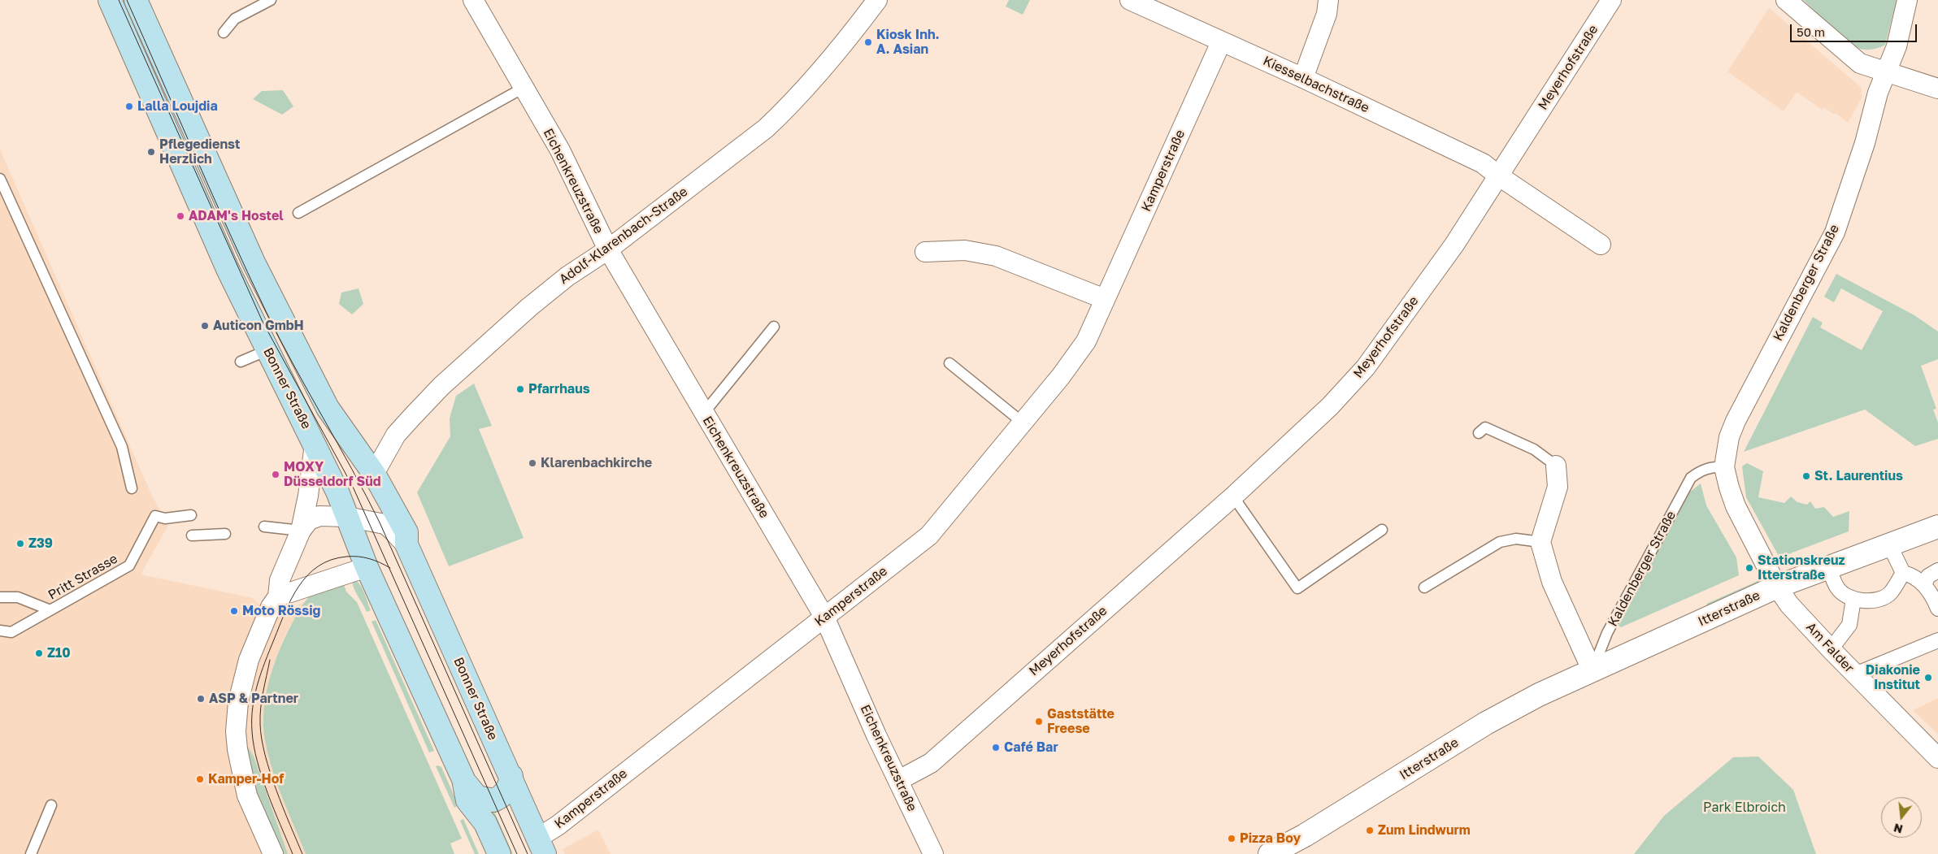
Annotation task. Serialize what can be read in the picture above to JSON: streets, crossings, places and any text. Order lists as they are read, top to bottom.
{
  "streets": {
    "main road": ["Bonner Straße"],
    "street": [
      "Meyerhofstraße",
      "Kiesselbachstraße",
      "Kamperstraße",
      "Eichenkreuzstraße",
      "Adolf-Klarenbach-Straße",
      "Kaldenberger Straße",
      "Itterstraße",
      "Am Falder"
    ],
    "lane": ["Pritt Strasse"]
  },
  "crossings": [
    ["Meyerhofstraße", "Kiesselbachstraße"],
    ["Meyerhofstraße", "Eichenkreuzstraße"],
    ["Kiesselbachstraße", "Kamperstraße"],
    ["Kamperstraße", "Eichenkreuzstraße"],
    ["Kamperstraße", "Bonner Straße"],
    ["Eichenkreuzstraße", "Adolf-Klarenbach-Straße"],
    ["Adolf-Klarenbach-Straße", "Bonner Straße"],
    ["Kaldenberger Straße", "Itterstraße"],
    ["Kaldenberger Straße", "Am Falder"],
    ["Itterstraße", "Am Falder"]
  ],
  "parks": ["Park Elbroich"],
  "places": [
    "Kiosk Inh. A. Asian",
    "Lalla Loujdia",
    "Pflegedienst Herzlich",
    "ADAM's Hostel",
    "Auticon GmbH",
    "Pfarrhaus",
    "Klarenbachkirche",
    "MOXY Düsseldorf Süd",
    "St. Laurentius",
    "Z39",
    "Stationskreuz Itterstraße",
    "Moto Rössig",
    "Z10",
    "Diakonie Institut",
    "ASP & Partner",
    "Gaststätte Freese",
    "Café Bar",
    "Kamper-Hof",
    "Zum Lindwurm",
    "Pizza Boy"
  ],
  "scale_bar": "50 m",
  "north": "bottom"
}
